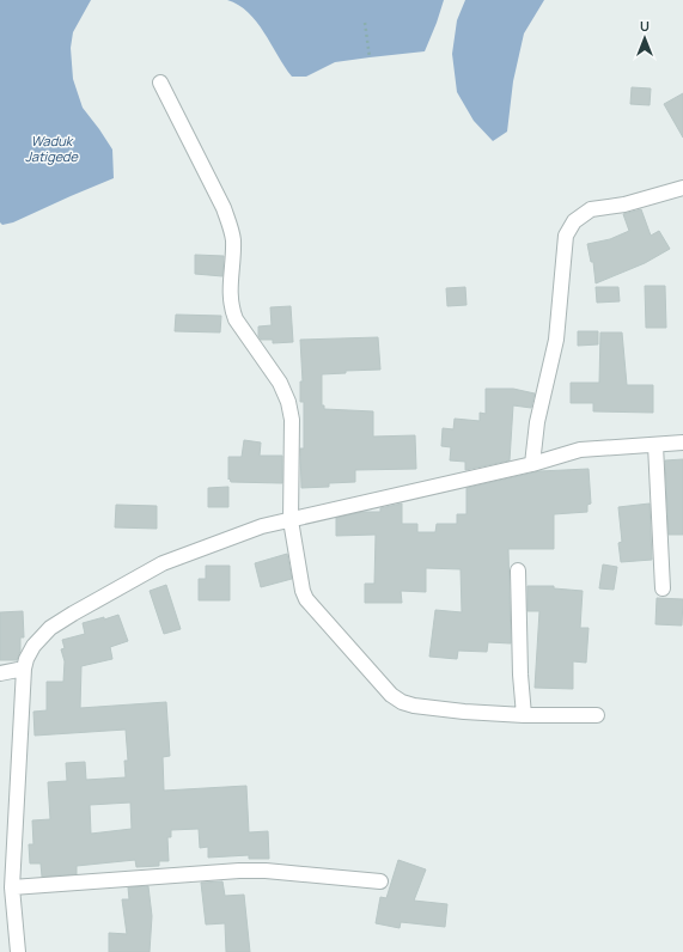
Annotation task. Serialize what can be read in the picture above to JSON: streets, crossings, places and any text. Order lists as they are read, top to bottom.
{
  "water": ["Waduk Jatigede"],
  "north": "top"
}
